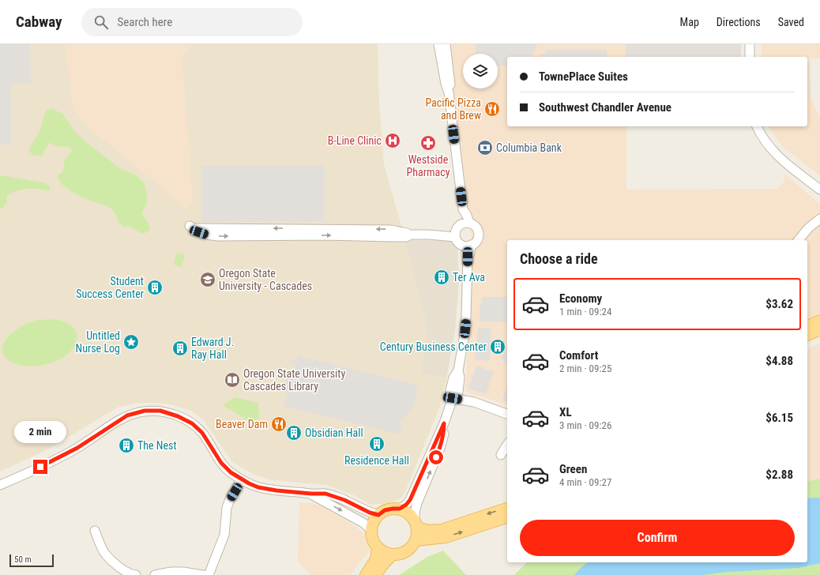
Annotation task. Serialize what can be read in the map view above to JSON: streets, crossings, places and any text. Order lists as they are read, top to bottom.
{
  "places": {
    "restaurant": ["Pacific Pizza and Brew", "Beaver Dam"],
    "hospital": ["B-Line Clinic"],
    "pharmacy": ["Westside Pharmacy"],
    "bank": ["Columbia Bank"],
    "building": [
      "Ter Ava",
      "Student Success Center",
      "Century Business Center",
      "Edward J. Ray Hall",
      "Obsidian Hall",
      "Residence Hall",
      "The Nest"
    ],
    "school or university": ["Oregon State University - Cascades"],
    "place": ["Untitled Nurse Log"],
    "library": ["Oregon State University Cascades Library"]
  },
  "scale_bar": "50 m",
  "page": {
    "header": "Cabway",
    "search": "Search here",
    "nav": ["Map", "Directions", "Saved"],
    "banner": ["TownePlace Suites", "Southwest Chandler Avenue"],
    "heading": "Choose a ride",
    "list": [
      {
        "name": "Economy",
        "note": "1 min · 09:24",
        "value": "$3.62"
      },
      {
        "name": "Comfort",
        "note": "2 min · 09:25",
        "value": "$4.88"
      },
      {
        "name": "XL",
        "note": "3 min · 09:26",
        "value": "$6.15"
      },
      {
        "name": "Green",
        "note": "4 min · 09:27",
        "value": "$2.88"
      }
    ],
    "bubble": "2 min",
    "buttons": "Confirm",
    "scale": "50 m"
  }
}
